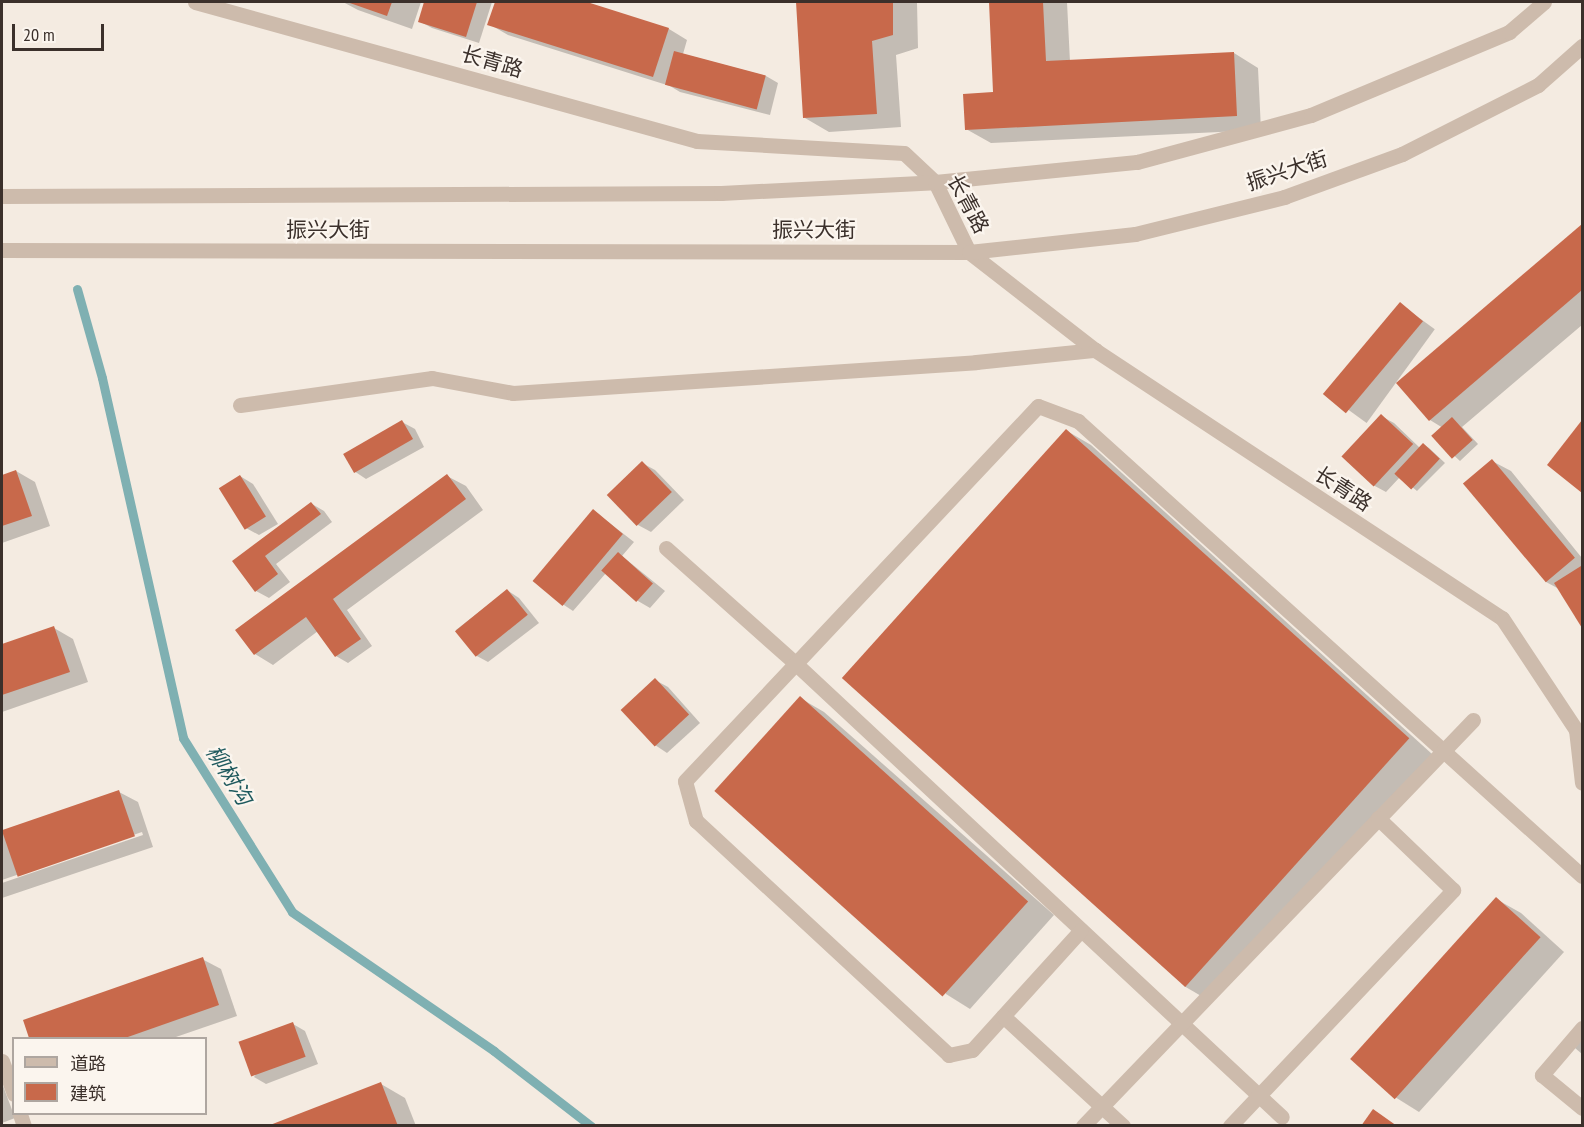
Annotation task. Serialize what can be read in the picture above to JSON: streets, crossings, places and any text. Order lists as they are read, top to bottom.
{
  "streets": {
    "street": ["长青路", "振兴大街"]
  },
  "crossings": [
    ["长青路", "振兴大街"]
  ],
  "water": ["柳树沟"],
  "legend": ["道路", "建筑"],
  "scale_bar": "20 m"
}
